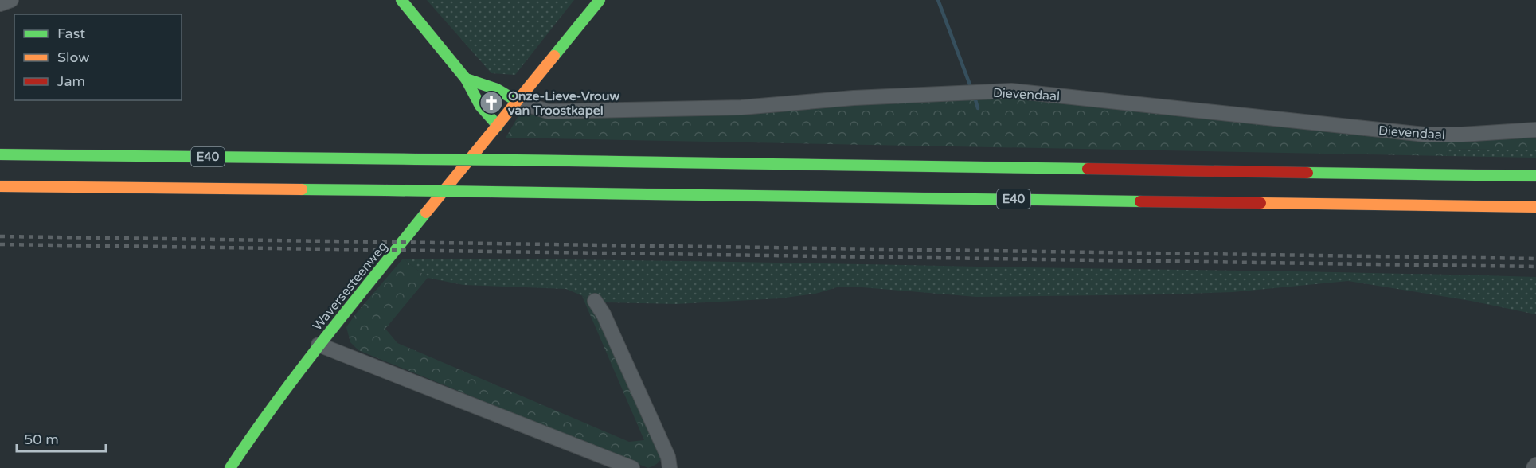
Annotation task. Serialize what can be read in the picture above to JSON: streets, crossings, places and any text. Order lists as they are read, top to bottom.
{
  "streets": {
    "main road": ["E40", "Waversesteenweg"],
    "street": ["Dievendaal"]
  },
  "crossings": [
    ["Dievendaal", "Waversesteenweg"]
  ],
  "places": {
    "church": ["Onze-Lieve-Vrouw van Troostkapel"]
  },
  "legend": ["Fast", "Slow", "Jam"],
  "scale_bar": "50 m"
}
